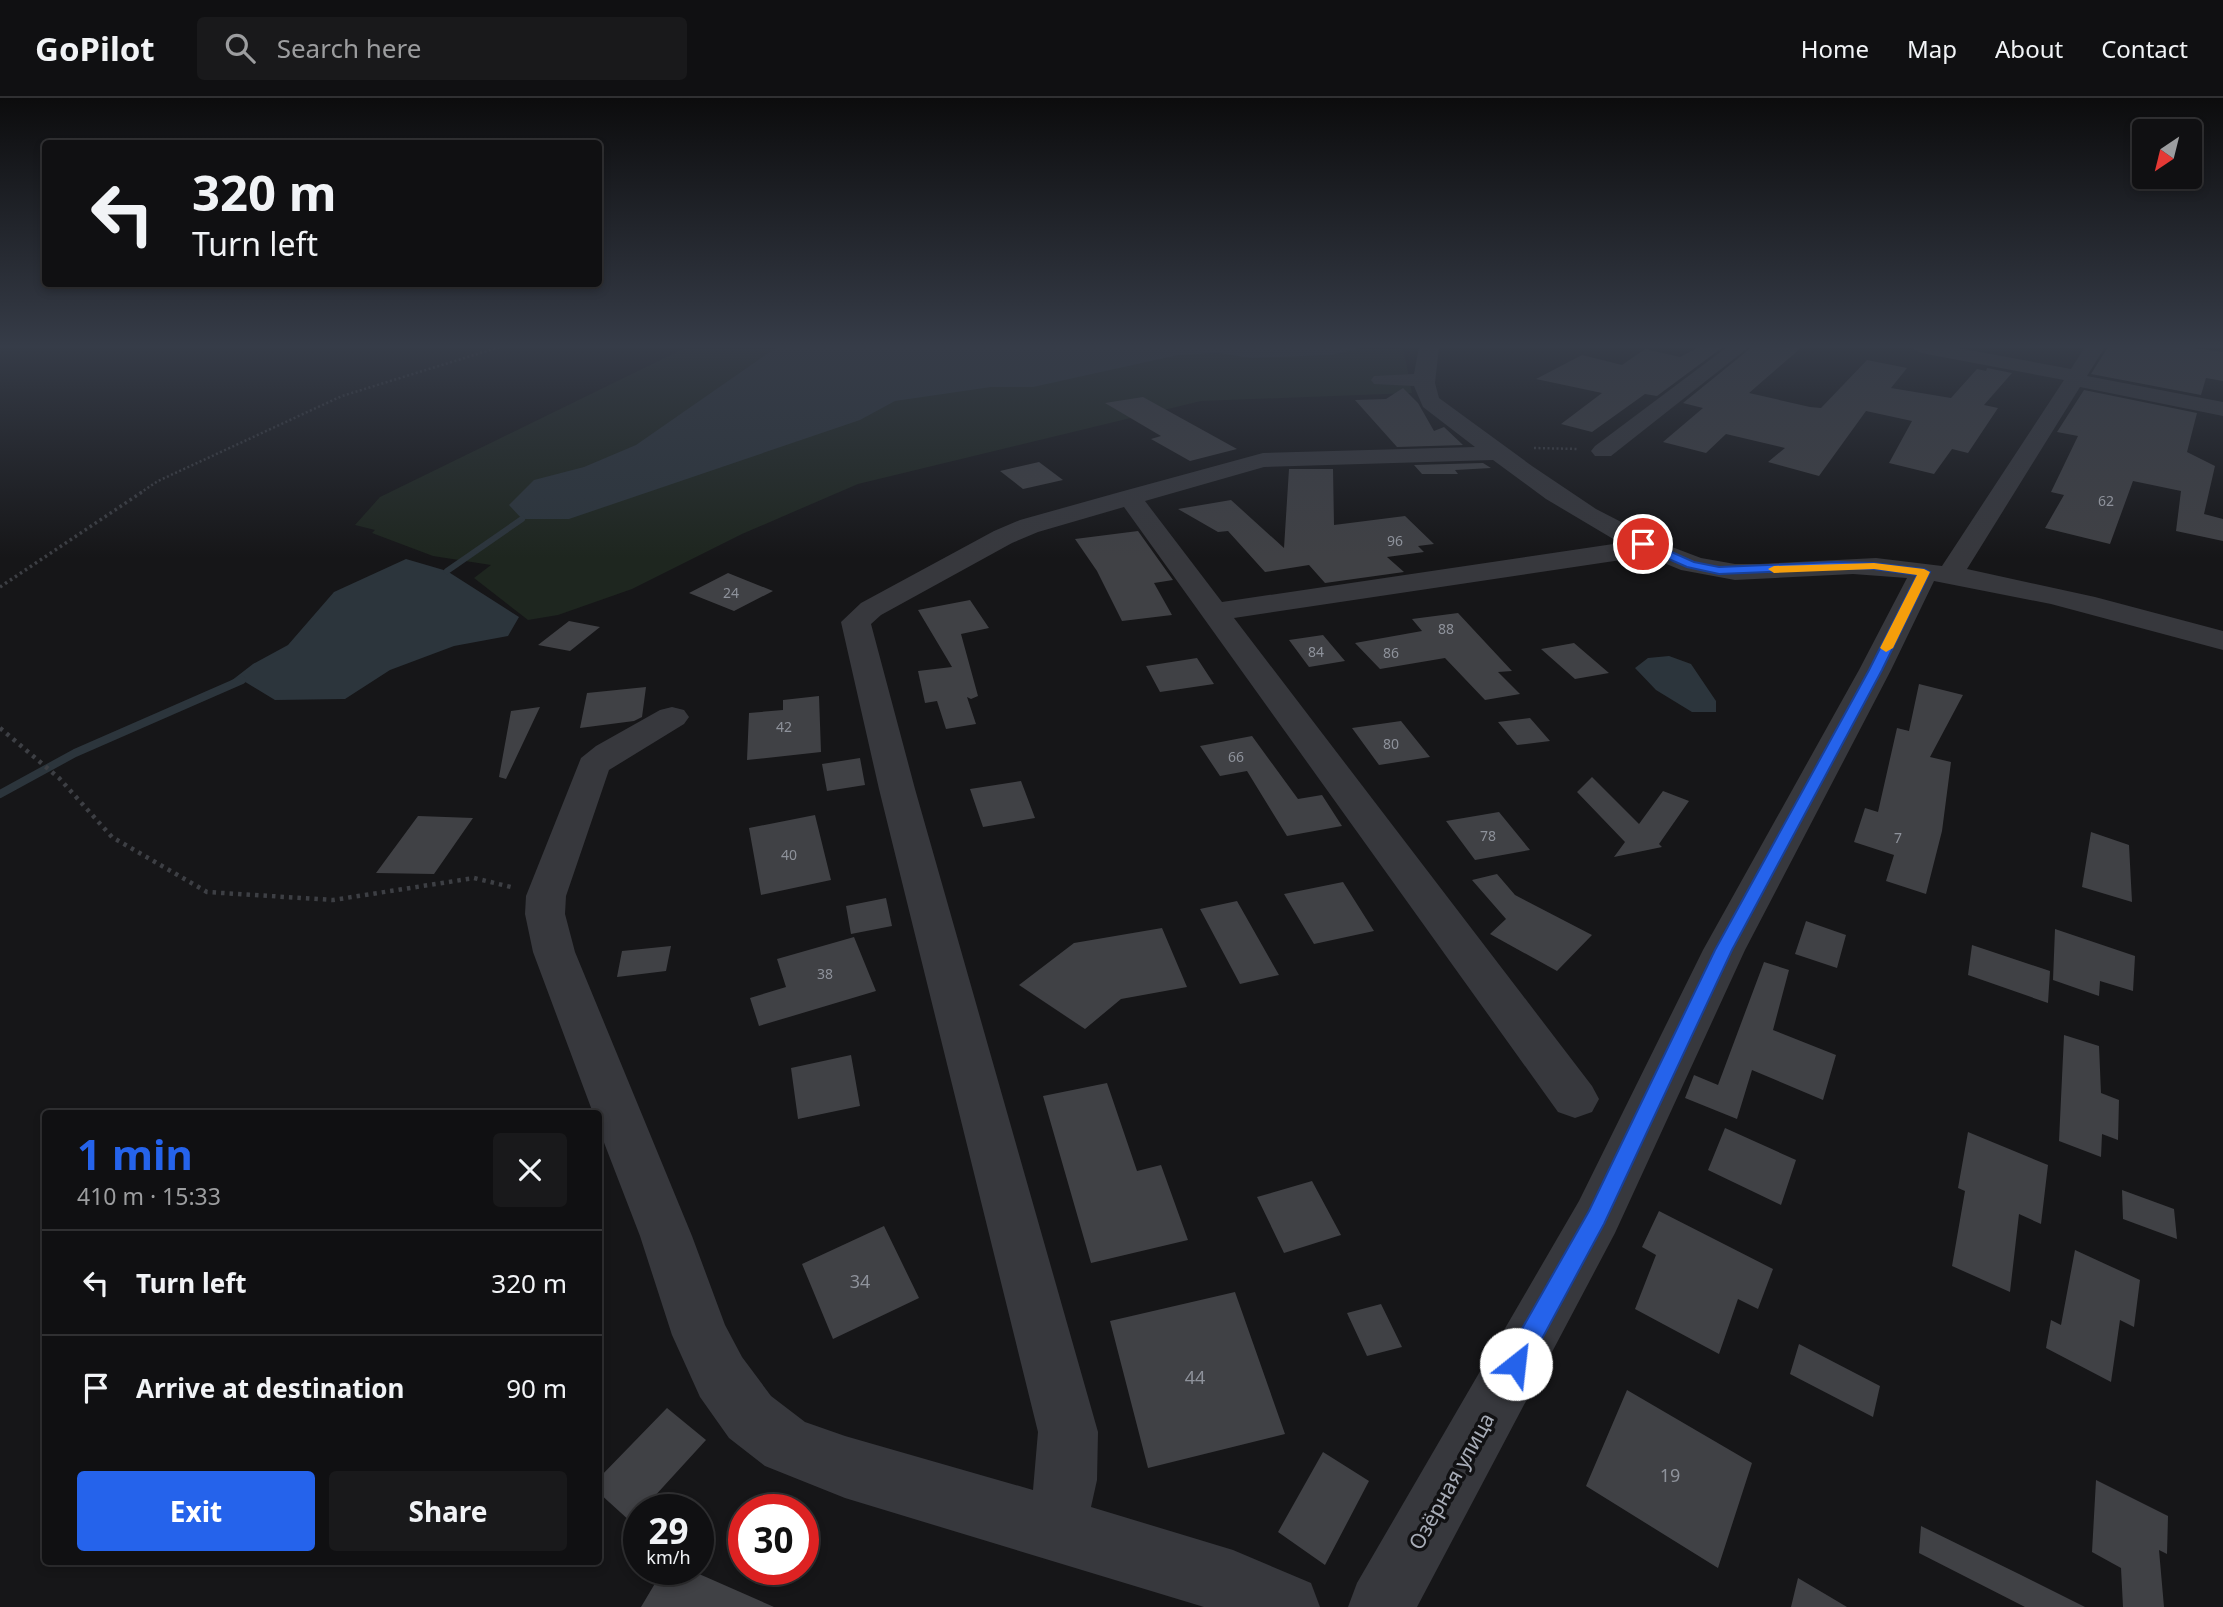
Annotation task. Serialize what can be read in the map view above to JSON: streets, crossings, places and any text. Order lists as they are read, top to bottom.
{
  "streets": {
    "street": ["Озёрная улица"]
  },
  "house_numbers": [
    "62",
    "96",
    "24",
    "88",
    "84",
    "86",
    "42",
    "80",
    "66",
    "78",
    "7",
    "40",
    "38",
    "34",
    "44",
    "19"
  ],
  "north": "bottom left",
  "page": {
    "header": "GoPilot",
    "search": "Search here",
    "nav": [
      "Home",
      "Map",
      "About",
      "Contact"
    ],
    "turn": ["320 m", "Turn left"],
    "heading": ["1 min", "410 m · 15:33"],
    "list": [
      {
        "name": "Turn left",
        "value": "320 m"
      },
      {
        "name": "Arrive at destination",
        "value": "90 m"
      }
    ],
    "buttons": ["Exit", "Share"],
    "speed": "29 km/h",
    "limit": "30"
  }
}
